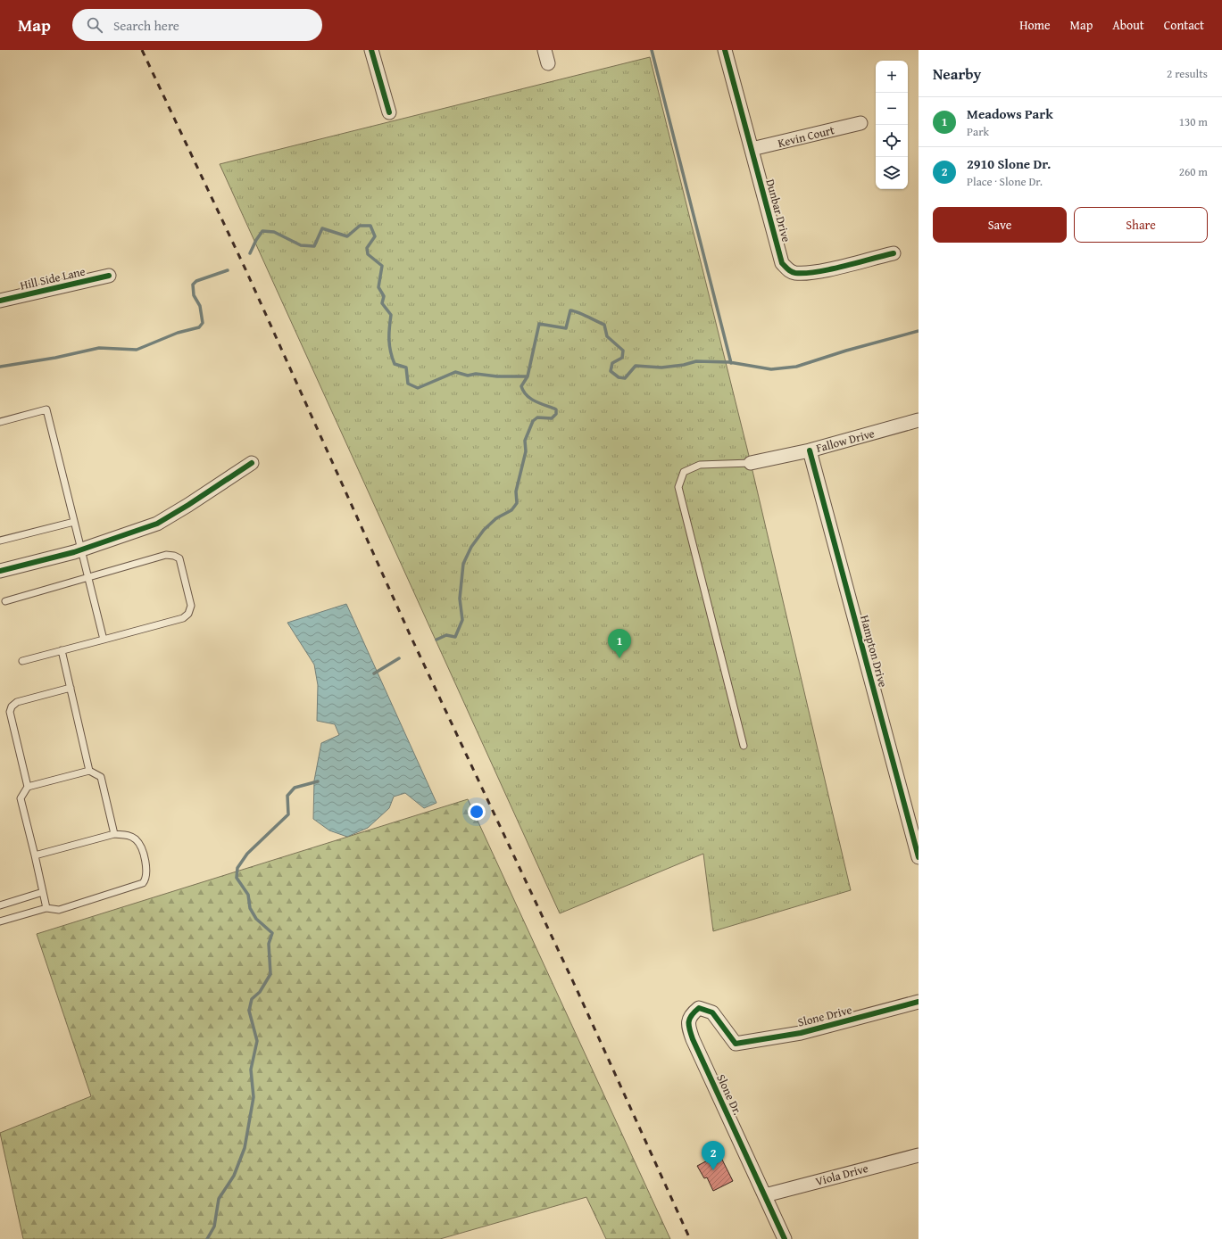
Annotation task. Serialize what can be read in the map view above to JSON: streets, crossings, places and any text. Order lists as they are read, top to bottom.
{
  "streets": {
    "street": [
      "Kevin Court",
      "Dunbar Drive",
      "Hill Side Lane",
      "Fallow Drive",
      "Hampton Drive",
      "Slone Drive",
      "Slone Dr.",
      "Viola Drive"
    ]
  },
  "crossings": [
    ["Kevin Court", "Dunbar Drive"],
    ["Fallow Drive", "Hampton Drive"],
    ["Slone Drive", "Slone Dr."],
    ["Slone Dr.", "Viola Drive"]
  ],
  "page": {
    "header": "Map",
    "search": "Search here",
    "nav": [
      "Home",
      "Map",
      "About",
      "Contact"
    ],
    "heading": ["Nearby", "2 results"],
    "map_buttons": ["+", "−"],
    "list": [
      {
        "mark": "1",
        "name": "Meadows Park",
        "note": "Park",
        "value": "130 m"
      },
      {
        "mark": "2",
        "name": "2910 Slone Dr.",
        "note": "Place · Slone Dr.",
        "value": "260 m"
      }
    ],
    "buttons": ["Save", "Share"],
    "pins": ["1", "2"]
  }
}
